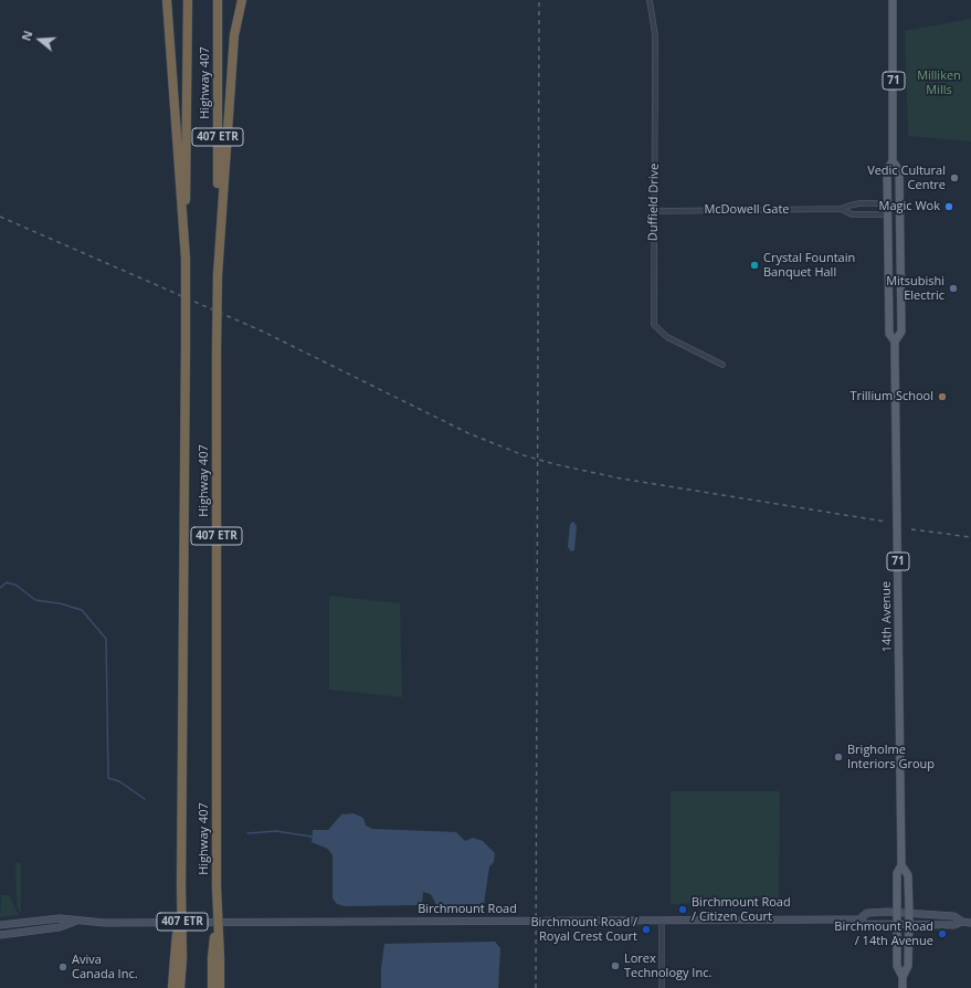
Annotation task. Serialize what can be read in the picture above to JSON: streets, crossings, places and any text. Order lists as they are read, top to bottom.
{
  "streets": {
    "highway": ["Highway 407", "407 ETR"],
    "main road": ["71", "14th Avenue", "Birchmount Road"],
    "street": ["Duffield Drive", "McDowell Gate"]
  },
  "crossings": [
    ["Duffield Drive", "McDowell Gate"],
    ["McDowell Gate", "14th Avenue"],
    ["14th Avenue", "Birchmount Road"]
  ],
  "parks": ["Milliken Mills"],
  "places": [
    "Vedic Cultural Centre",
    "Magic Wok",
    "Crystal Fountain Banquet Hall",
    "Mitsubishi Electric",
    "Trillium School",
    "Brigholme Interiors Group",
    "Birchmount Road / Citizen Court",
    "Birchmount Road / Royal Crest Court",
    "Birchmount Road / 14th Avenue",
    "Lorex Technology Inc.",
    "Aviva Canada Inc."
  ],
  "north": "left"
}
